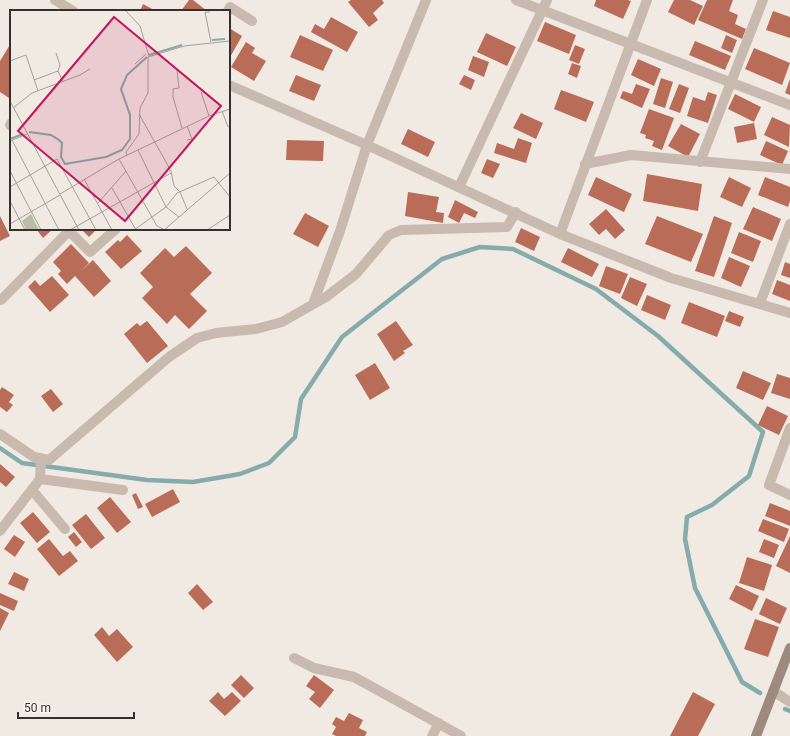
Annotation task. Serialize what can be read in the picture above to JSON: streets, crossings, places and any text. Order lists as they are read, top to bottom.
{
  "scale_bar": "50 m"
}
